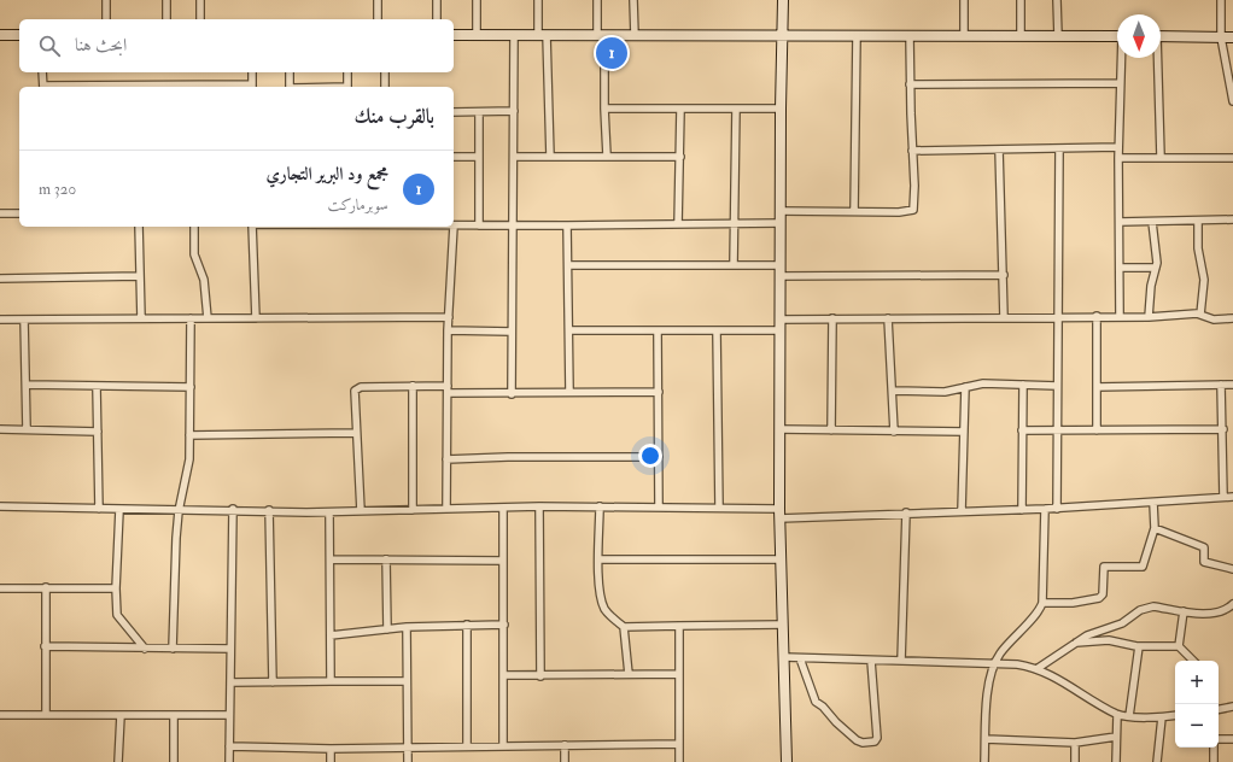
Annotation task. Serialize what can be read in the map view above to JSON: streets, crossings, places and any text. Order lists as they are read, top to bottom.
{
  "north": "bottom",
  "page": {
    "search": "ابحث هنا",
    "pins": "1",
    "heading": "بالقرب منك",
    "list": [
      {
        "mark": "1",
        "name": "مجمع ود البرير التجاري",
        "note": "سوبرماركت",
        "value": "320 m"
      }
    ],
    "map_buttons": ["+", "−"]
  }
}
